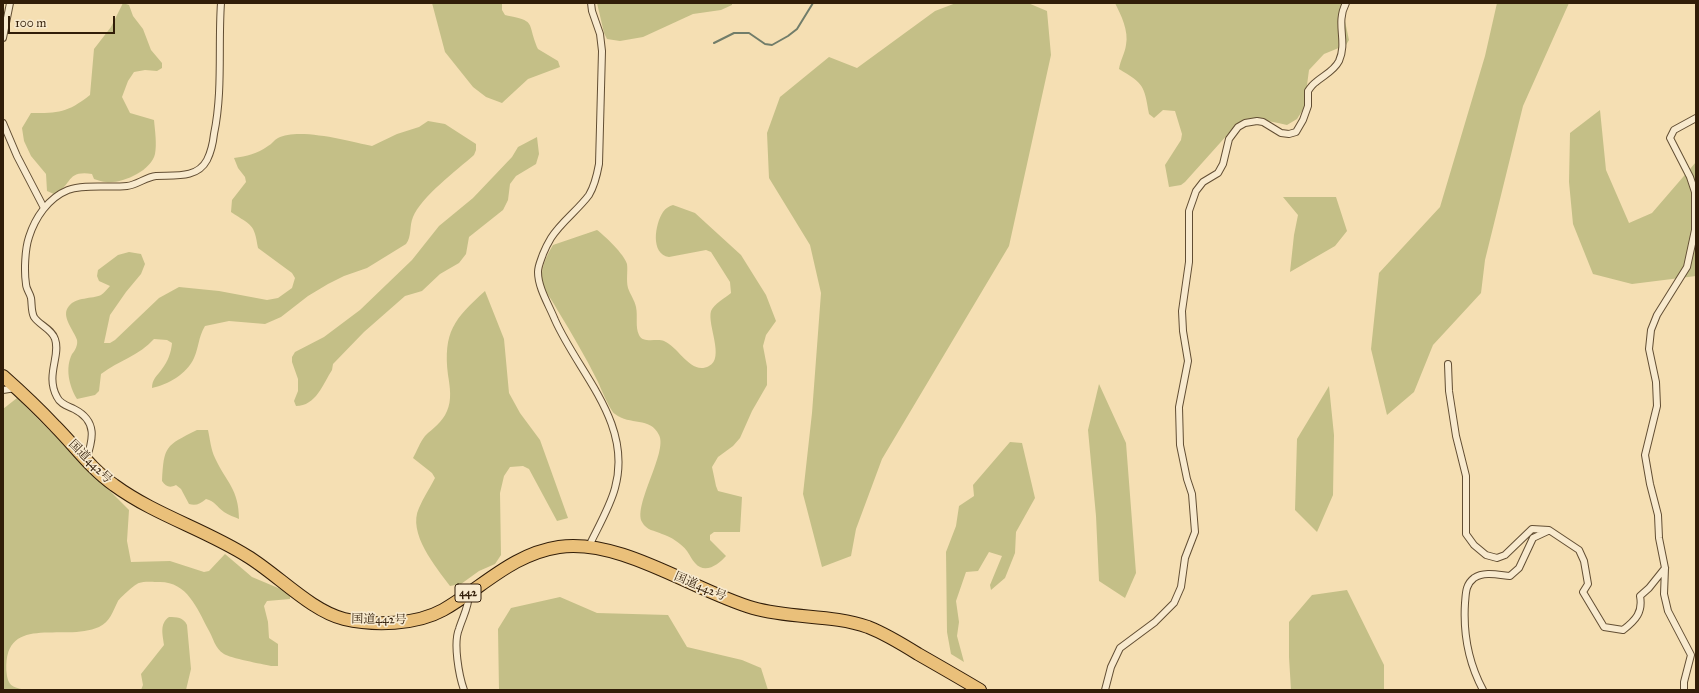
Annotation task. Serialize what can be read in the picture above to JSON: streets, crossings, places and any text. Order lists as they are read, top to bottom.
{
  "streets": {
    "highway": ["国道442号", "442"]
  },
  "scale_bar": "100 m"
}
